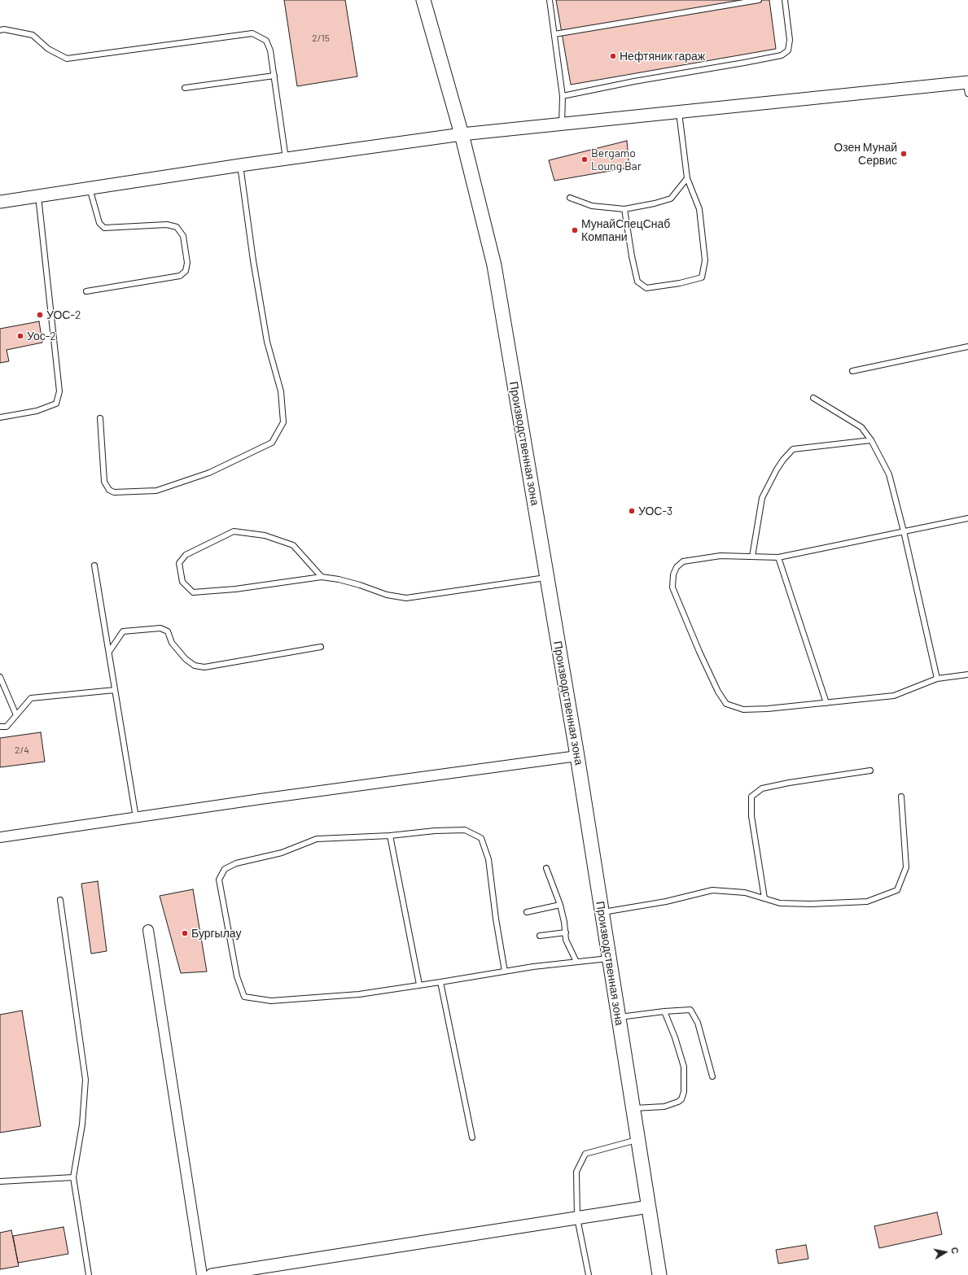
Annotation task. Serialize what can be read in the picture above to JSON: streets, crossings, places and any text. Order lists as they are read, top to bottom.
{
  "streets": {
    "main road": ["Производственная зона"]
  },
  "places": [
    "Нефтяник гараж",
    "Озен Мунай Сервис",
    "Bergamo Loung Bar",
    "МунайСпецСнаб Компани",
    "УОС-2",
    "Уос-2",
    "УОС-3",
    "Бургылау"
  ],
  "house_numbers": ["2/15", "2/4"],
  "north": "right"
}
